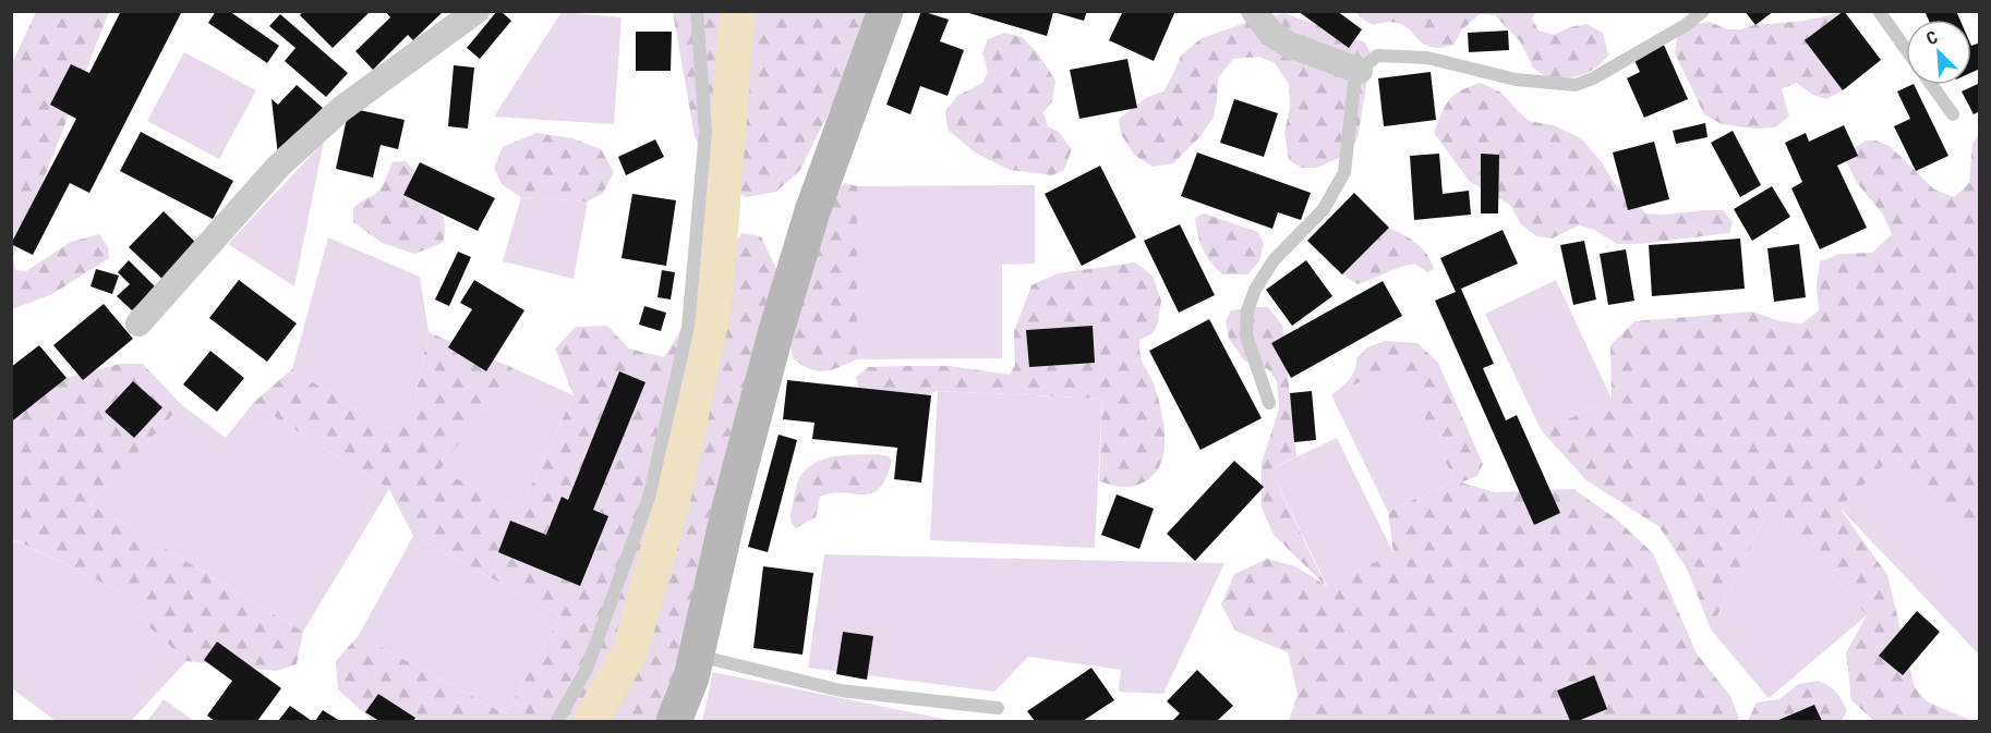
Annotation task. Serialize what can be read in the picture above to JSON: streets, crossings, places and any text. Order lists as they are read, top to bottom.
{
  "north": "top left"
}
